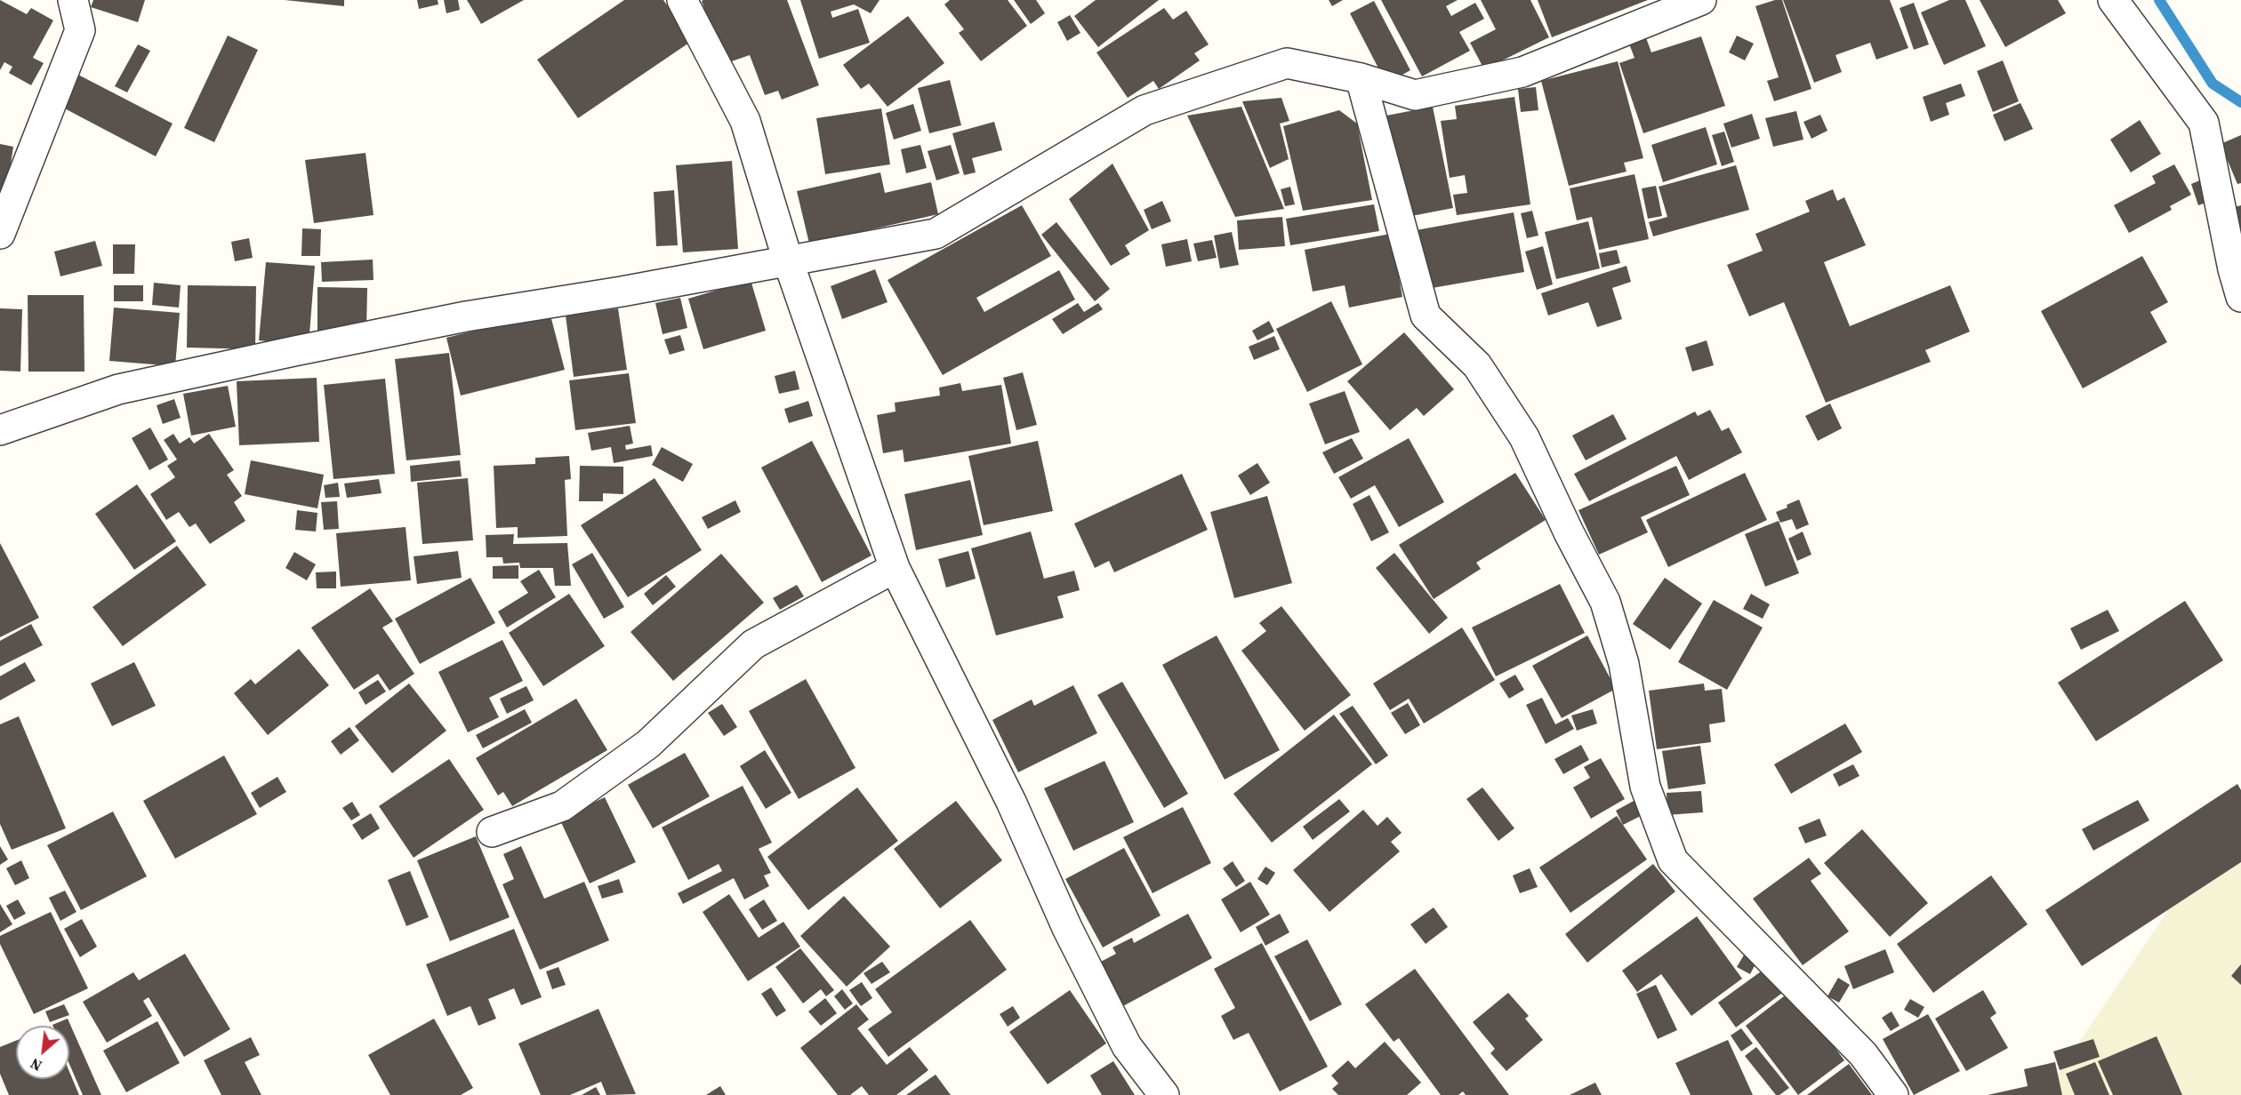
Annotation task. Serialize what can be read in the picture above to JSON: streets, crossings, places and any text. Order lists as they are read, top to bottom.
{
  "north": "bottom left"
}
